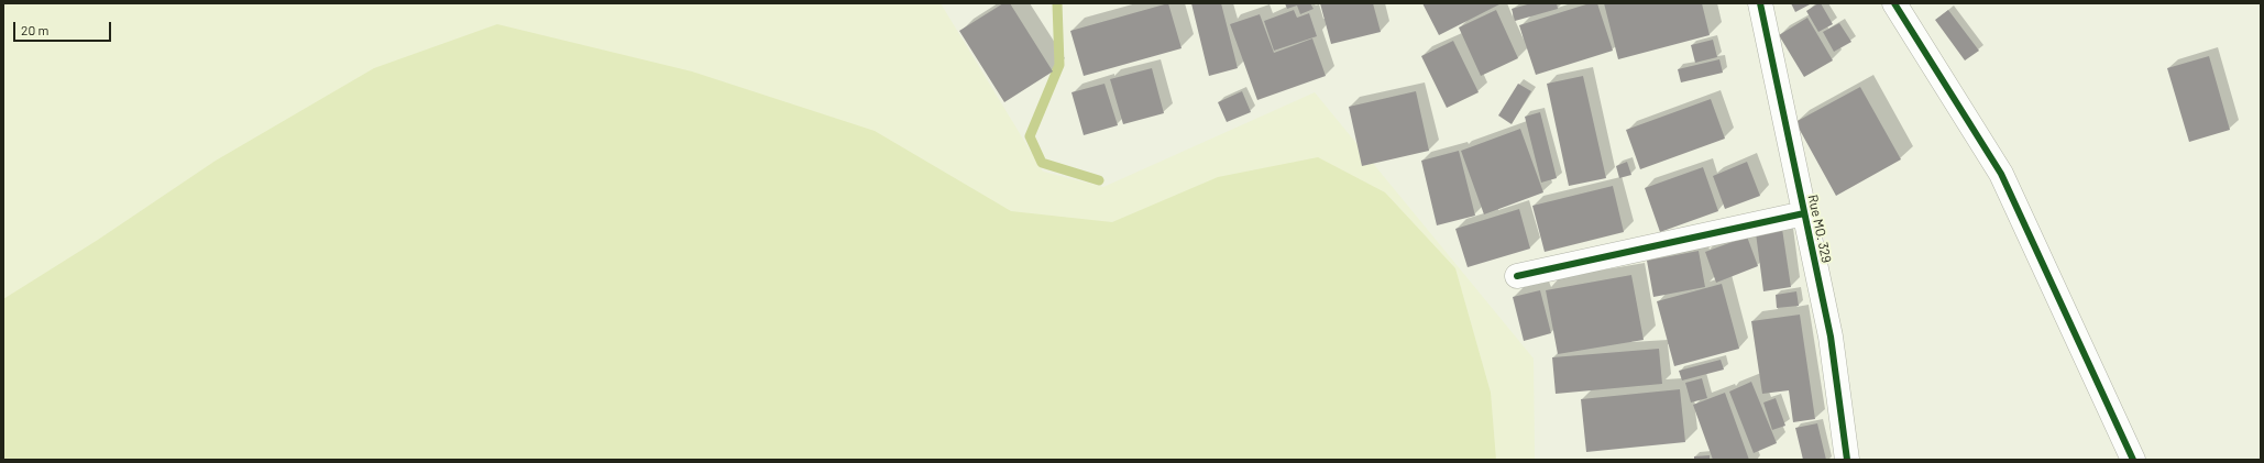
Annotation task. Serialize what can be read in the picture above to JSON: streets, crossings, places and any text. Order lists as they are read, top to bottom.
{
  "streets": {
    "street": ["Rue MO. 329"]
  },
  "scale_bar": "20 m"
}
